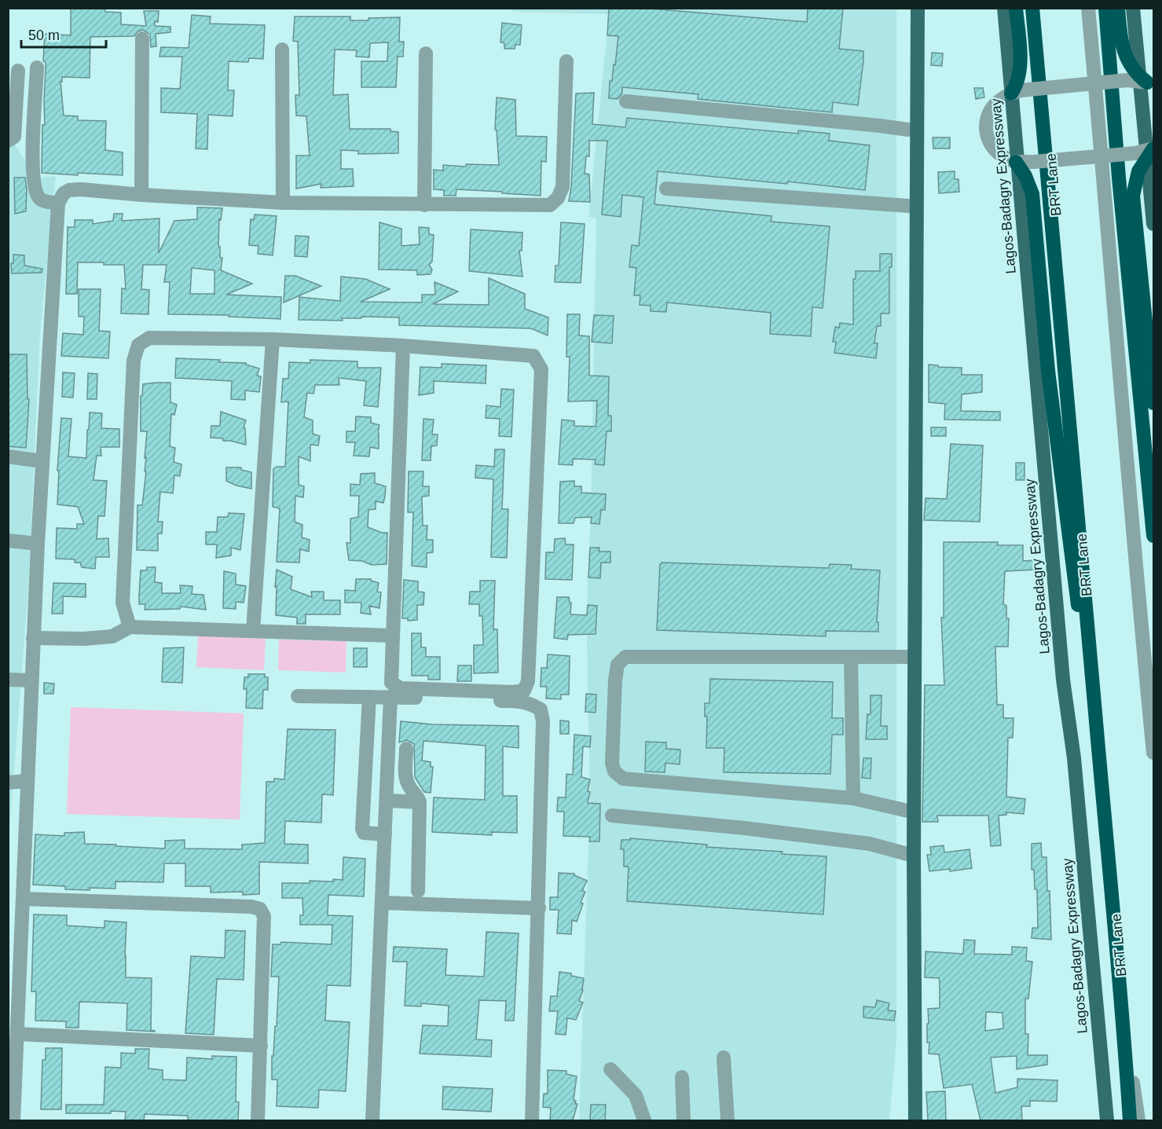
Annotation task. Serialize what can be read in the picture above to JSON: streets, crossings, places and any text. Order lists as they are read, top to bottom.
{
  "streets": {
    "main road": ["Lagos-Badagry Expressway"],
    "street": ["BRT Lane"]
  },
  "scale_bar": "50 m"
}
